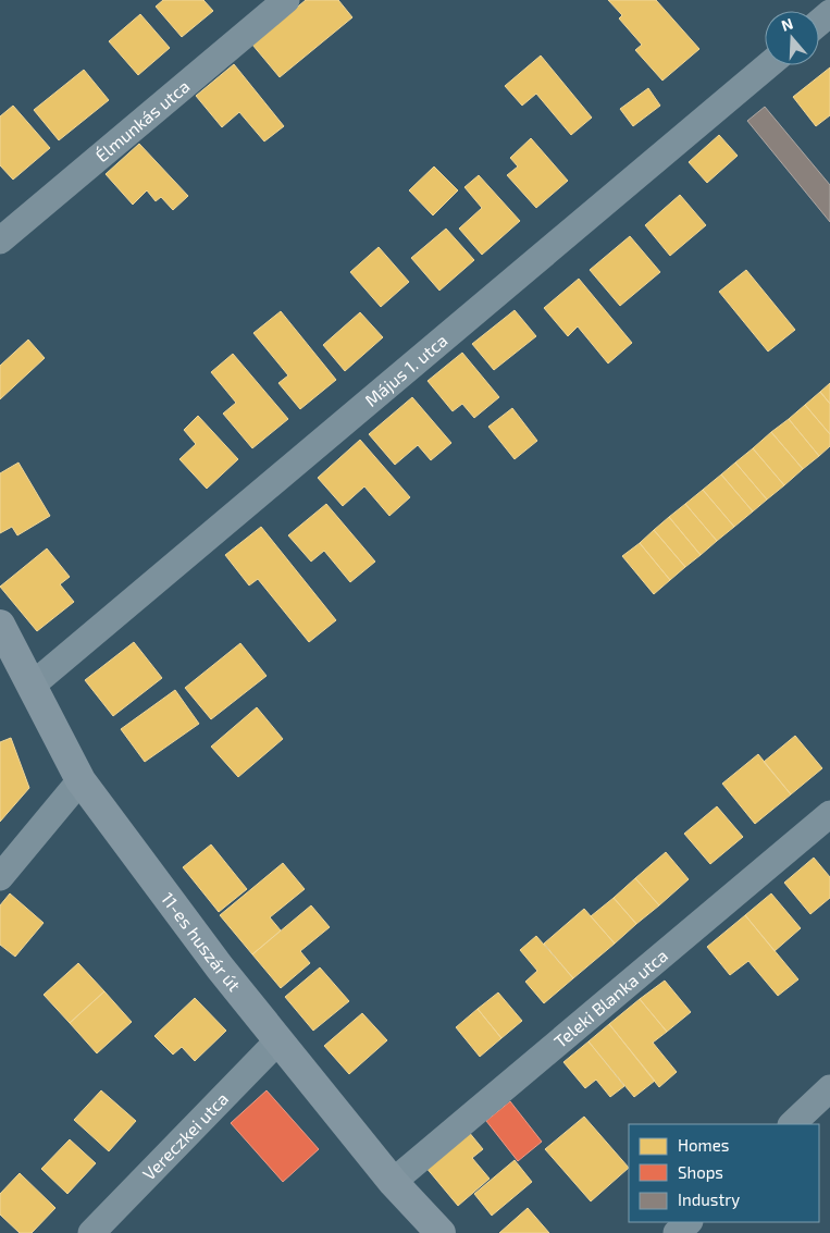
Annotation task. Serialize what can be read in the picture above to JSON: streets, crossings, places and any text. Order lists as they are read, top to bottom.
{
  "streets": {
    "main road": ["11-es huszár út"],
    "street": [
      "Élmunkás utca",
      "Május 1. utca",
      "Teleki Blanka utca",
      "Vereczkei utca"
    ]
  },
  "crossings": [
    ["Május 1. utca", "11-es huszár út"],
    ["11-es huszár út", "Teleki Blanka utca"],
    ["11-es huszár út", "Vereczkei utca"]
  ],
  "legend": ["Homes", "Shops", "Industry"],
  "north": "top"
}
